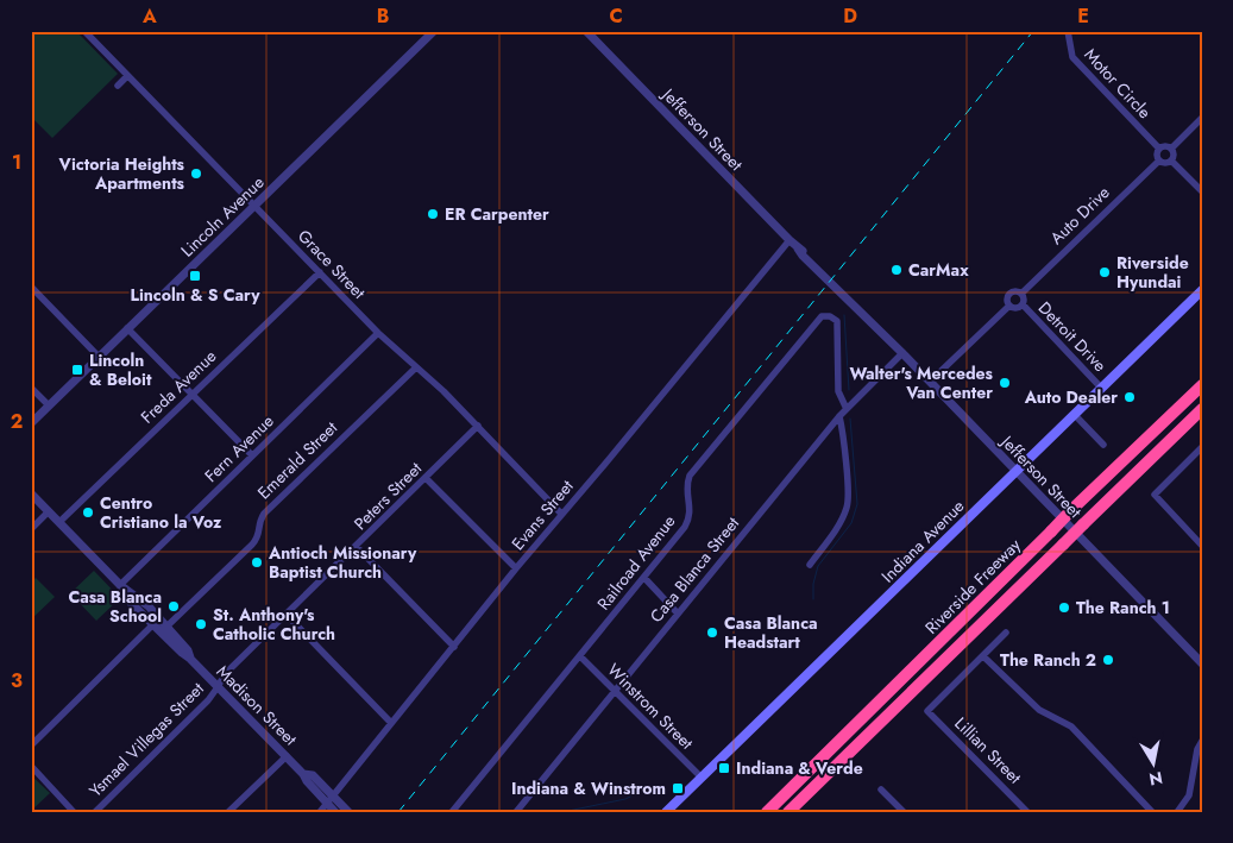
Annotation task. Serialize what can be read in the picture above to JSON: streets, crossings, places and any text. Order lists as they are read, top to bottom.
{
  "streets": {
    "highway": ["Riverside Freeway"],
    "main road": ["Indiana Avenue"],
    "street": [
      "Motor Circle",
      "Jefferson Street",
      "Auto Drive",
      "Lincoln Avenue",
      "Grace Street",
      "Detroit Drive",
      "Freda Avenue",
      "Fern Avenue",
      "Emerald Street",
      "Peters Street",
      "Evans Street",
      "Railroad Avenue",
      "Casa Blanca Street",
      "Madison Street",
      "Winstrom Street",
      "Ysmael Villegas Street",
      "Lillian Street"
    ]
  },
  "crossings": [
    ["Motor Circle", "Auto Drive"],
    ["Jefferson Street", "Auto Drive"],
    ["Jefferson Street", "Evans Street"],
    ["Jefferson Street", "Indiana Avenue"],
    ["Jefferson Street", "Casa Blanca Street"],
    ["Auto Drive", "Detroit Drive"],
    ["Lincoln Avenue", "Grace Street"],
    ["Grace Street", "Freda Avenue"],
    ["Grace Street", "Fern Avenue"],
    ["Grace Street", "Emerald Street"],
    ["Grace Street", "Peters Street"],
    ["Grace Street", "Evans Street"],
    ["Detroit Drive", "Indiana Avenue"],
    ["Freda Avenue", "Madison Street"],
    ["Fern Avenue", "Madison Street"],
    ["Emerald Street", "Madison Street"],
    ["Peters Street", "Madison Street"],
    ["Peters Street", "Ysmael Villegas Street"],
    ["Evans Street", "Madison Street"],
    ["Indiana Avenue", "Winstrom Street"],
    ["Railroad Avenue", "Casa Blanca Street"],
    ["Railroad Avenue", "Winstrom Street"],
    ["Casa Blanca Street", "Winstrom Street"],
    ["Madison Street", "Ysmael Villegas Street"]
  ],
  "places": {
    "other": [
      "Victoria Heights Apartments",
      "ER Carpenter",
      "CarMax",
      "Riverside Hyundai",
      "Walter's Mercedes Van Center",
      "Auto Dealer",
      "Centro Cristiano la Voz",
      "Antioch Missionary Baptist Church",
      "Casa Blanca School",
      "The Ranch 1",
      "St. Anthony's Catholic Church",
      "Casa Blanca Headstart",
      "The Ranch 2"
    ],
    "transit": [
      "Lincoln & S Cary",
      "Lincoln & Beloit",
      "Indiana & Verde",
      "Indiana & Winstrom"
    ]
  },
  "north": "bottom",
  "grid": {
    "columns": [
      "A",
      "B",
      "C",
      "D",
      "E"
    ],
    "rows": ["1", "2", "3"]
  }
}
